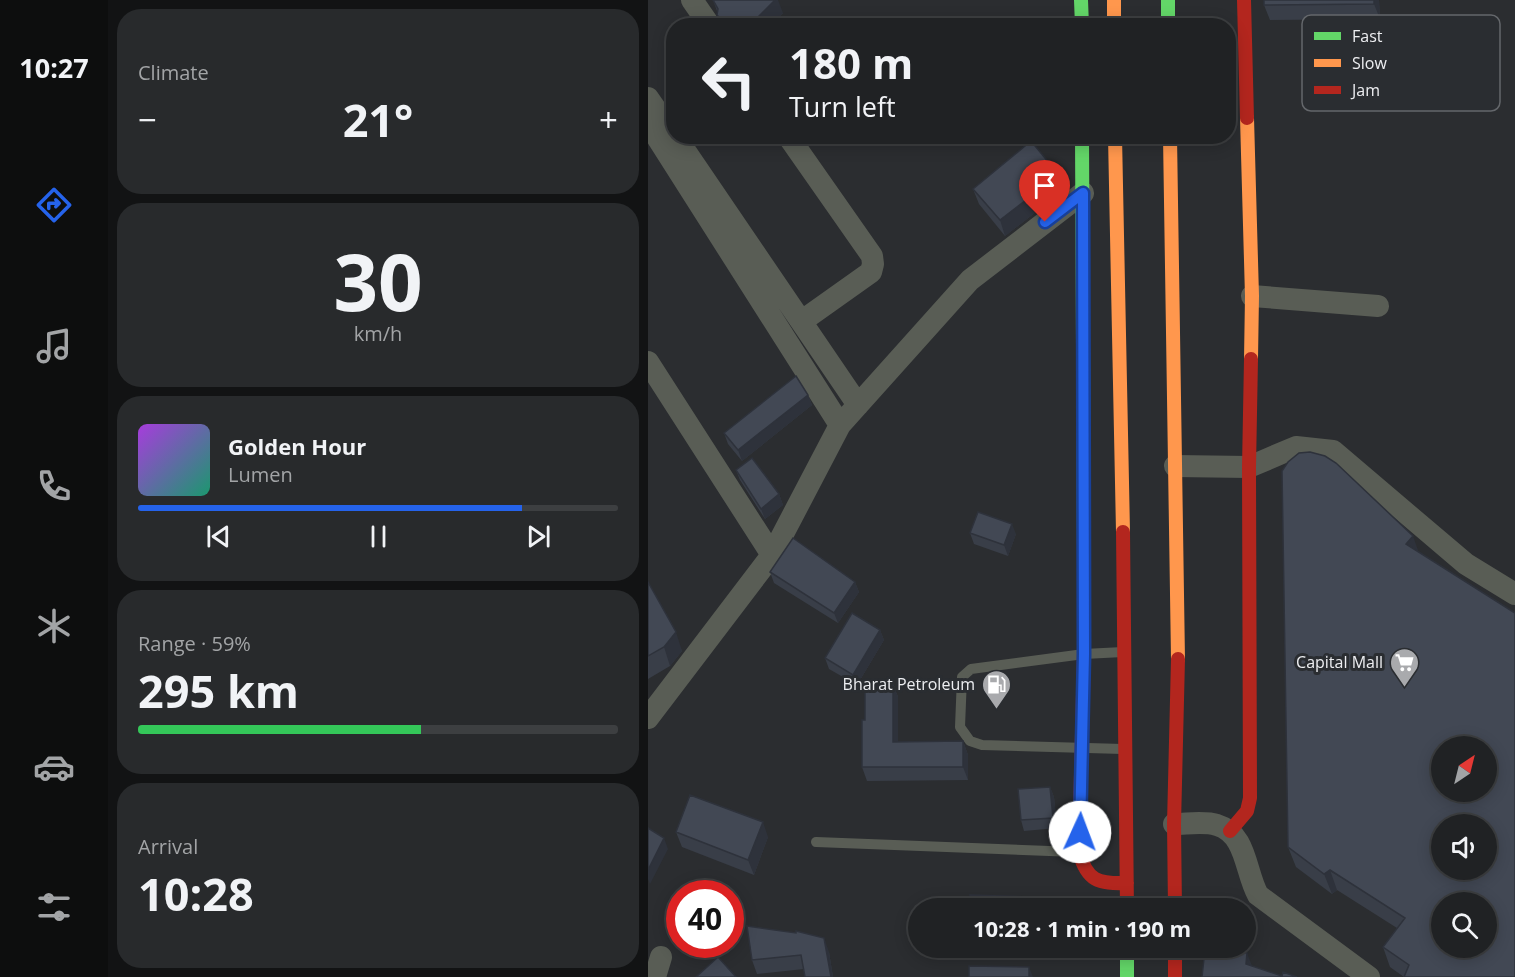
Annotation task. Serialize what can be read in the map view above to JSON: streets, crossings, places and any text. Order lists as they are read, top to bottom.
{
  "places": {
    "supermarket": ["Capital Mall"],
    "fuel station": ["Bharat Petroleum"]
  },
  "legend": ["Fast", "Slow", "Jam"],
  "north": "top right",
  "page": {
    "tabs": "10:27",
    "tile": [
      "Climate",
      ["30", "km/h"],
      ["Range · 59%", "295 km"],
      ["Arrival", "10:28"]
    ],
    "turn": ["180 m", "Turn left"],
    "heat": ["−", "21°", "+"],
    "song": ["Golden Hour", "Lumen"],
    "limit": "40",
    "trip": "10:28 · 1 min · 190 m"
  }
}
